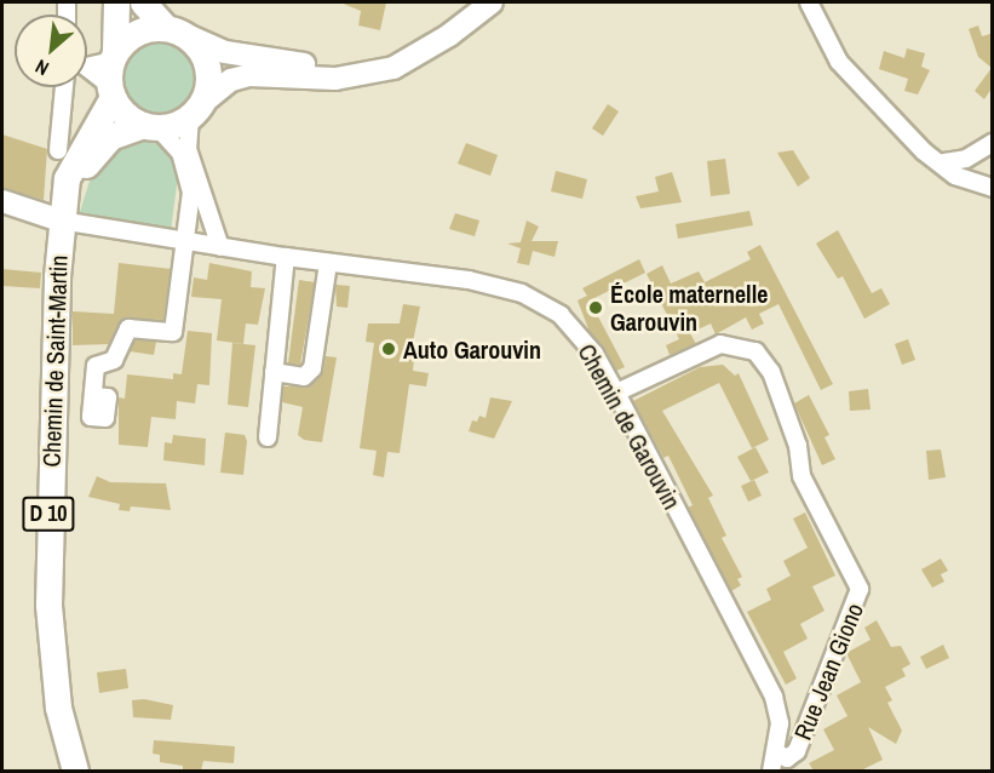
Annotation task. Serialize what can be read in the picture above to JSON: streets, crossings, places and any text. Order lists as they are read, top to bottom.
{
  "streets": {
    "main road": ["Chemin de Saint-Martin", "D 10"],
    "street": ["Chemin de Garouvin", "Rue Jean Giono"]
  },
  "crossings": [
    ["Chemin de Saint-Martin", "Chemin de Garouvin"],
    ["Chemin de Saint-Martin", "D 10"],
    ["Chemin de Garouvin", "D 10"],
    ["Chemin de Garouvin", "Rue Jean Giono"]
  ],
  "places": ["École maternelle Garouvin", "Auto Garouvin"],
  "north": "bottom left"
}
